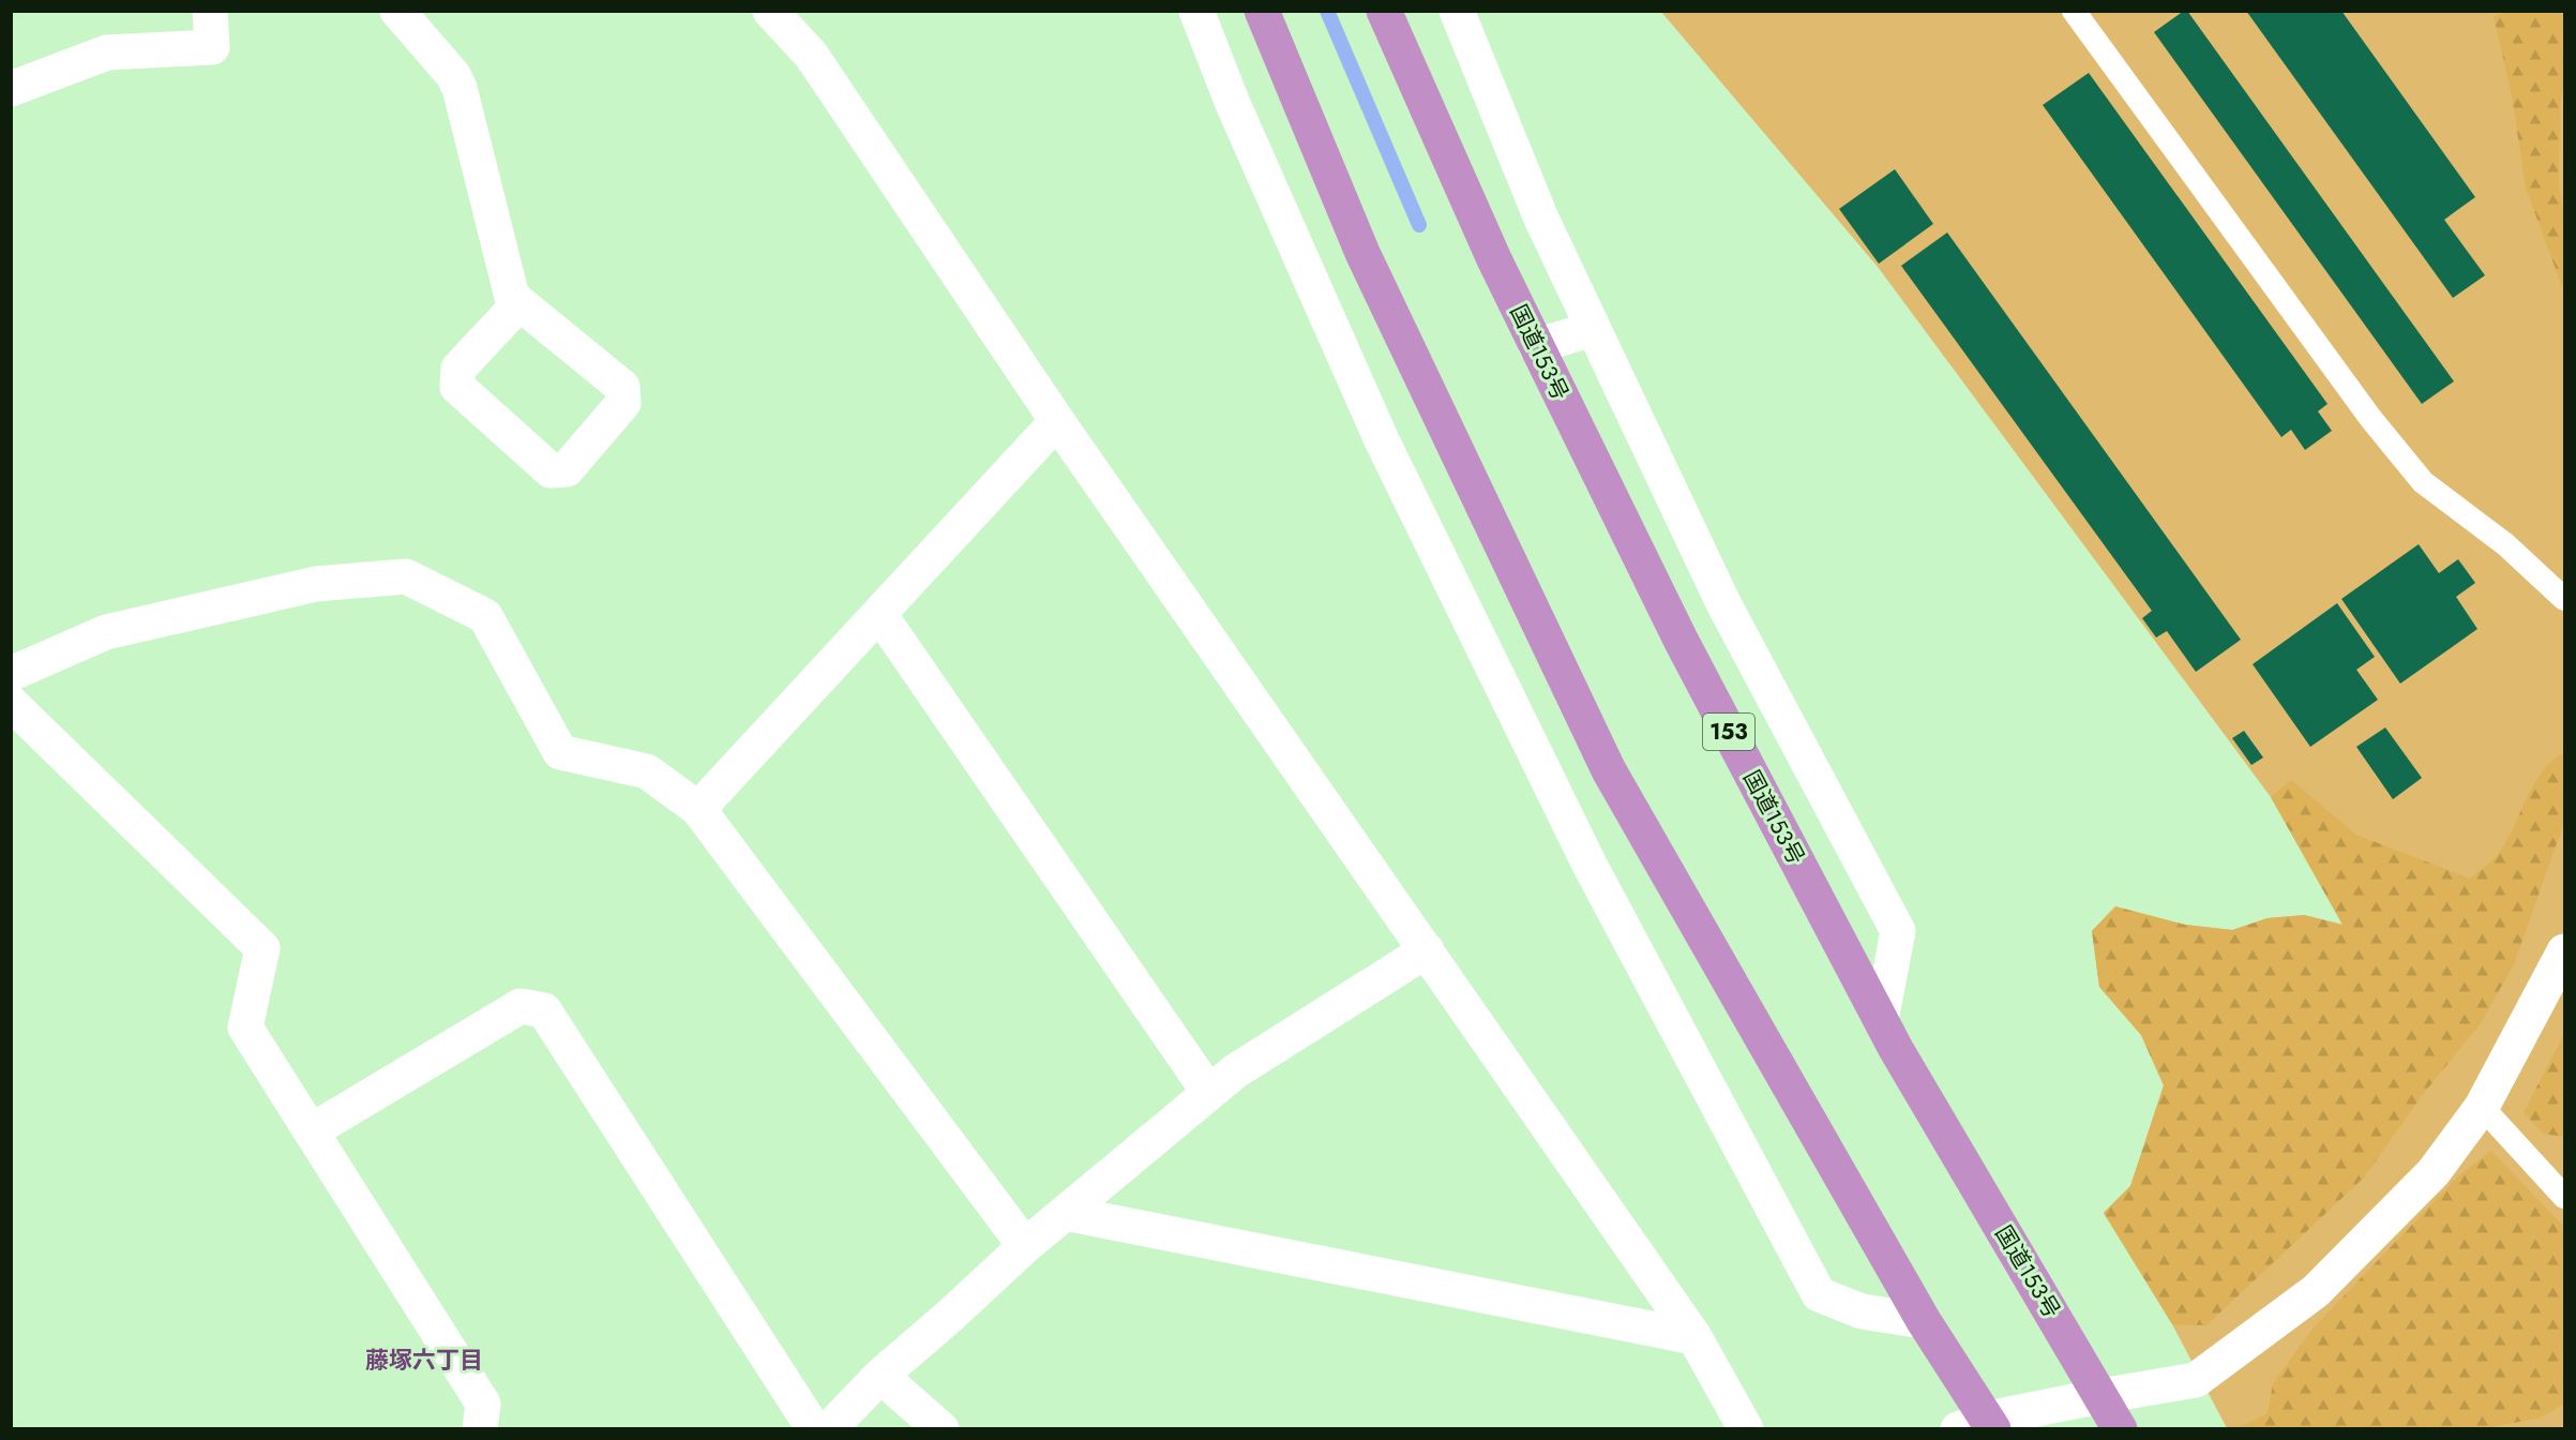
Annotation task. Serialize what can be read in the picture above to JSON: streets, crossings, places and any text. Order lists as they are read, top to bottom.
{
  "streets": {
    "highway": ["国道153号", "153"]
  },
  "districts": ["藤塚六丁目"]
}
